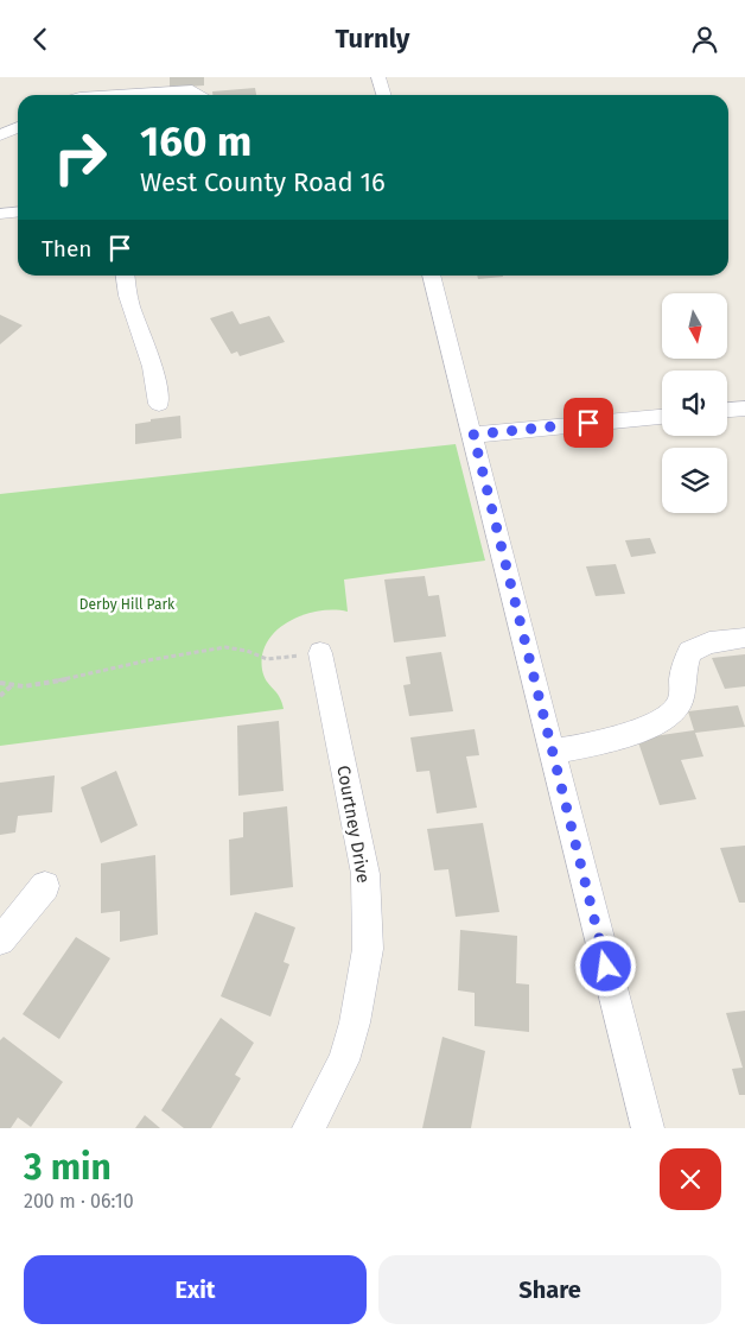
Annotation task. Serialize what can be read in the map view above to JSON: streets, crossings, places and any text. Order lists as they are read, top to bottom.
{
  "streets": {
    "street": ["Courtney Drive"]
  },
  "parks": ["Derby Hill Park"],
  "north": "bottom",
  "page": {
    "header": "Turnly",
    "turn": ["160 m", "West County Road 16"],
    "then": "Then",
    "heading": ["3 min", "200 m · 06:10"],
    "buttons": ["Exit", "Share"]
  }
}
